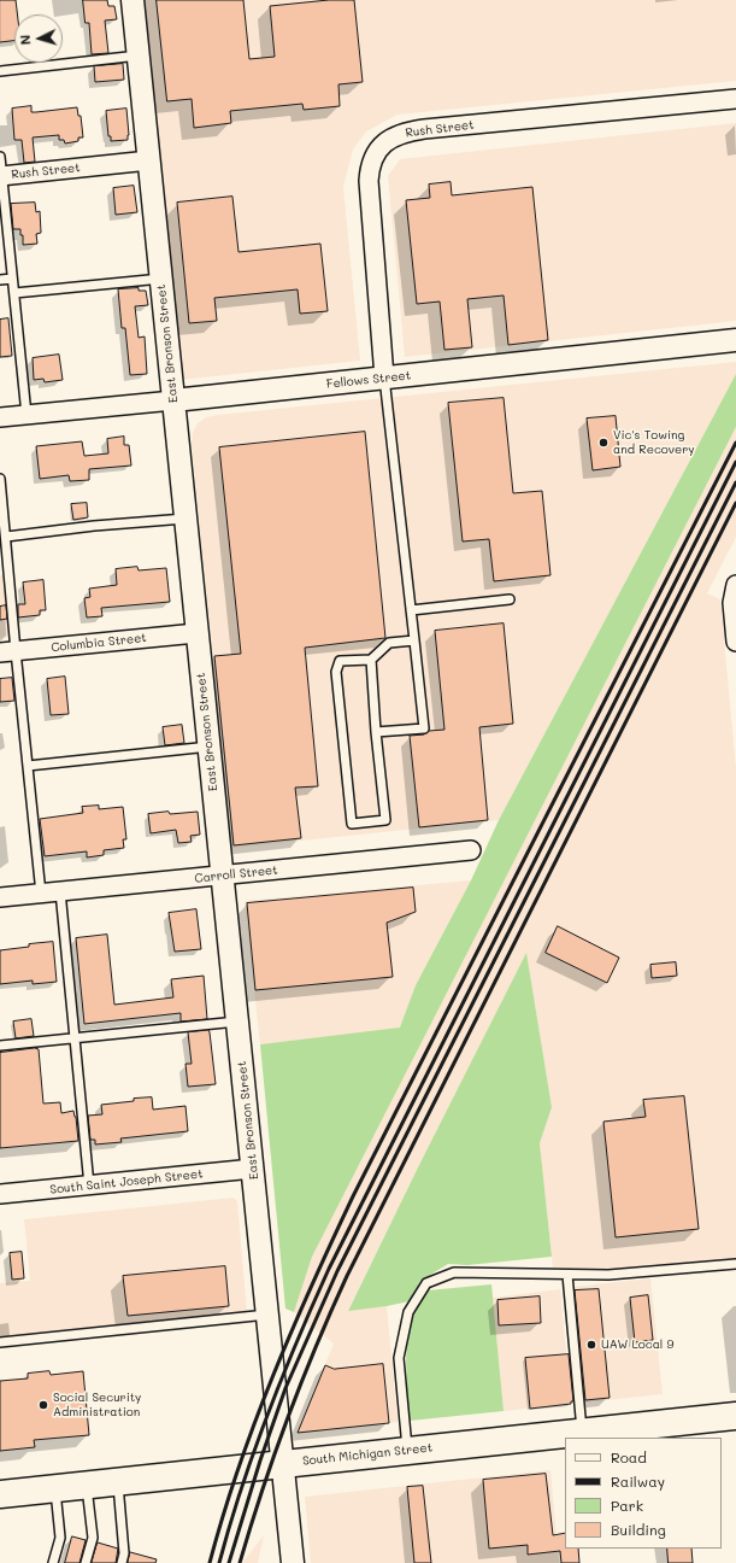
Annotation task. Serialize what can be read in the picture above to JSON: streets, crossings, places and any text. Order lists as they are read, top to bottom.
{
  "streets": {
    "main road": ["South Michigan Street"],
    "street": [
      "Rush Street",
      "East Bronson Street",
      "Fellows Street",
      "Columbia Street",
      "Carroll Street",
      "South Saint Joseph Street"
    ]
  },
  "crossings": [
    ["Rush Street", "East Bronson Street"],
    ["Rush Street", "Fellows Street"],
    ["East Bronson Street", "Fellows Street"],
    ["East Bronson Street", "Columbia Street"],
    ["East Bronson Street", "Carroll Street"],
    ["East Bronson Street", "South Saint Joseph Street"],
    ["East Bronson Street", "South Michigan Street"]
  ],
  "places": ["Vic's Towing and Recovery", "UAW Local 9", "Social Security Administration"],
  "legend": [
    "Road",
    "Railway",
    "Park",
    "Building"
  ],
  "north": "left"
}
